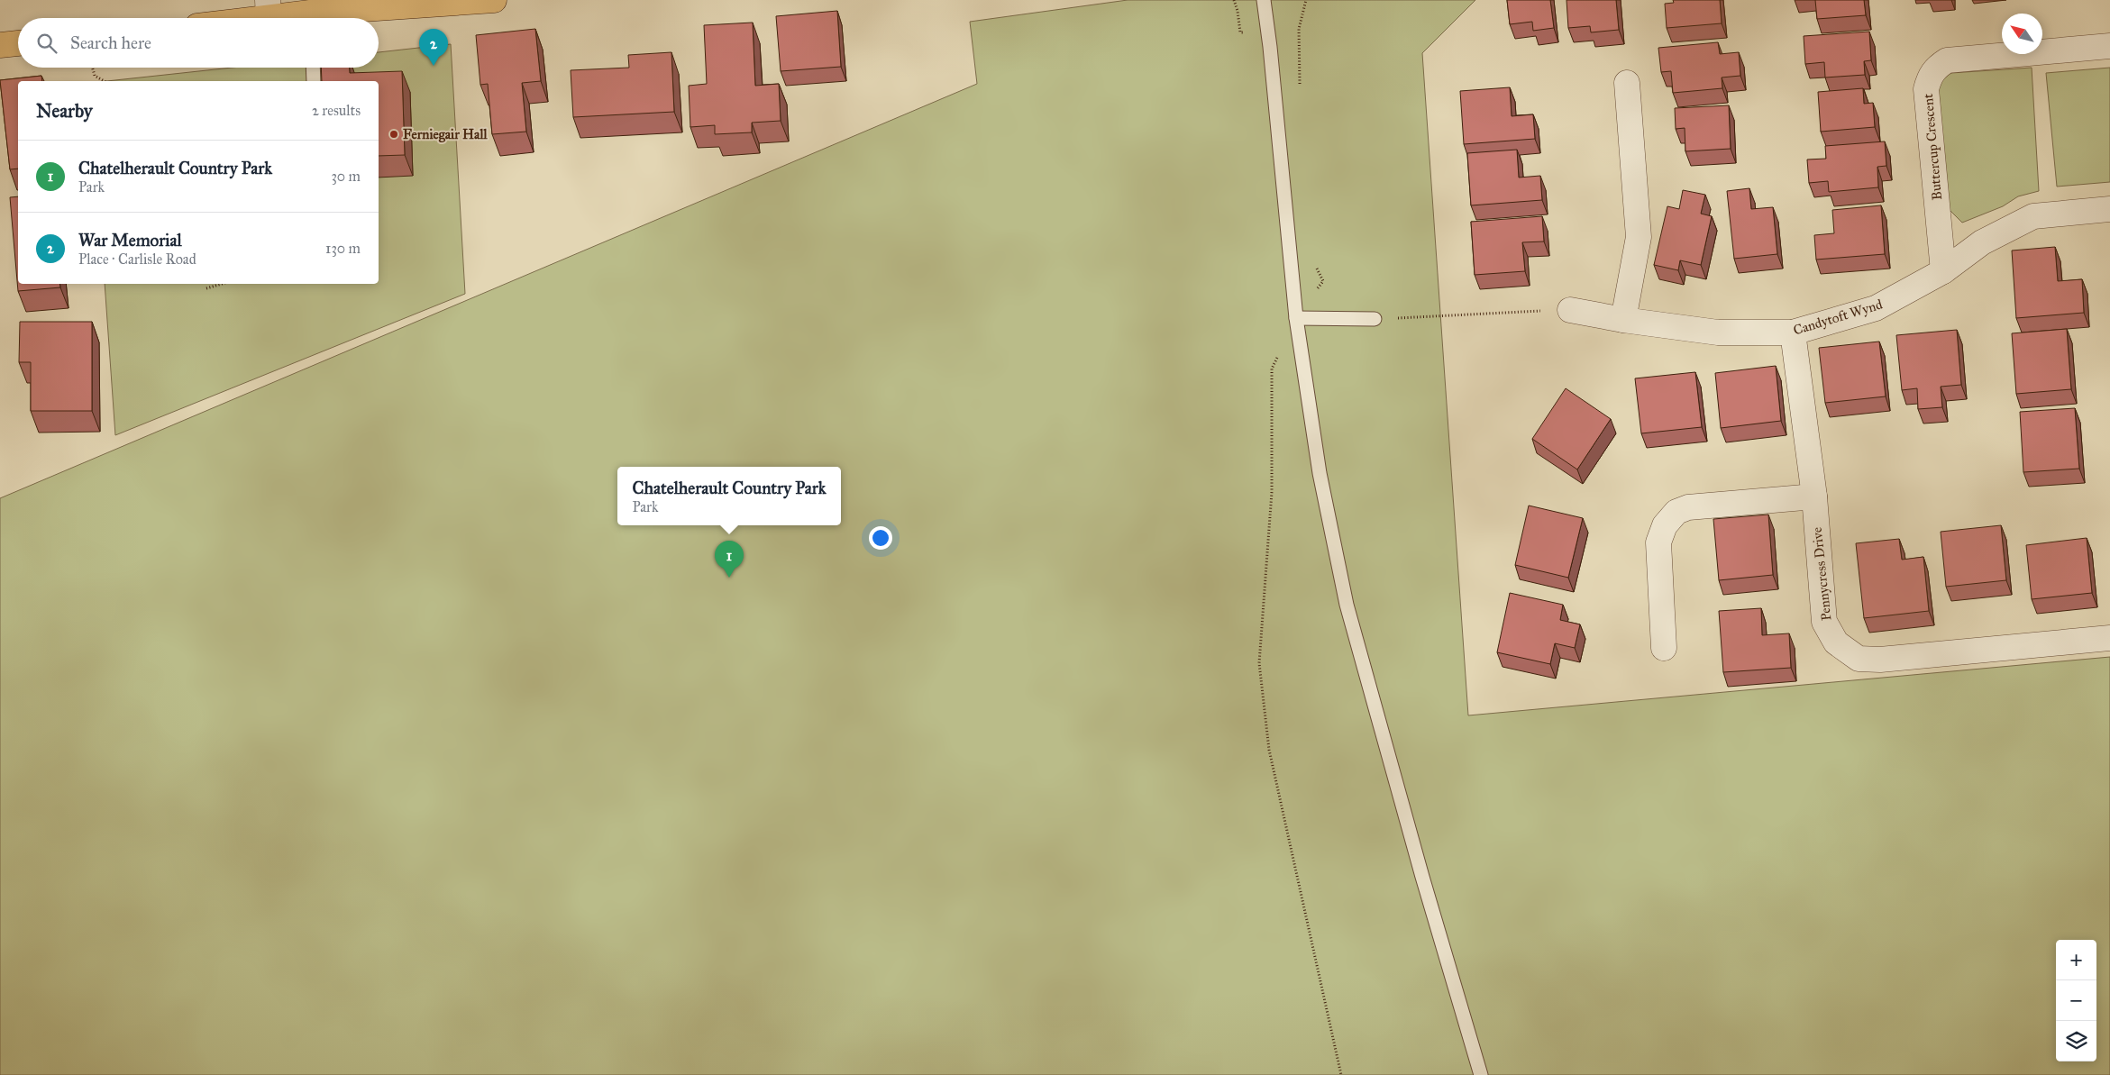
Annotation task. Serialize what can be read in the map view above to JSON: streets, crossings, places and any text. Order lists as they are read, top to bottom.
{
  "streets": {
    "street": ["Buttercup Crescent", "Candytoft Wynd", "Pennycress Drive"]
  },
  "crossings": [
    ["Buttercup Crescent", "Candytoft Wynd"],
    ["Candytoft Wynd", "Pennycress Drive"]
  ],
  "places": ["Ferniegair Hall"],
  "north": "top left",
  "page": {
    "search": "Search here",
    "pins": ["2", "1"],
    "heading": ["Nearby", "2 results"],
    "list": [
      {
        "mark": "1",
        "name": "Chatelherault Country Park",
        "note": "Park",
        "value": "30 m"
      },
      {
        "mark": "2",
        "name": "War Memorial",
        "note": "Place · Carlisle Road",
        "value": "130 m"
      }
    ],
    "popup": ["Chatelherault Country Park", "Park"],
    "map_buttons": ["+", "−"]
  }
}
